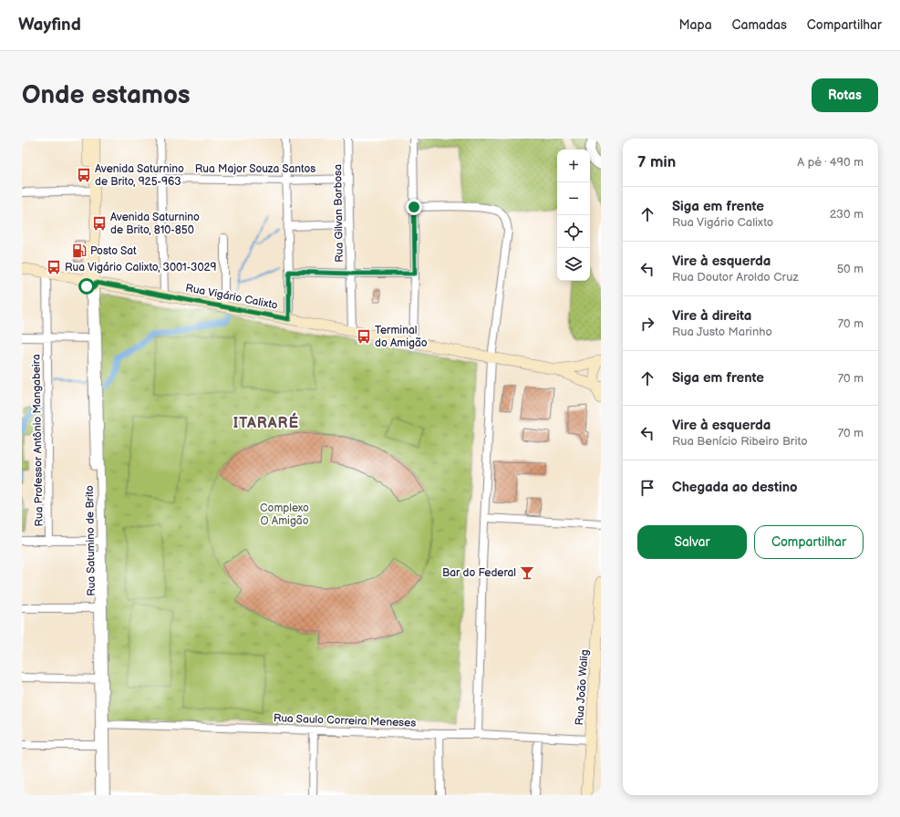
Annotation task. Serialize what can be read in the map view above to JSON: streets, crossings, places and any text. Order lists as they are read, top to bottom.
{
  "streets": {
    "main road": ["Rua Vigário Calixto", "Rua Satumino de Brito", "Rua João Walig"],
    "street": [
      "Rua Major Souza Santos",
      "Rua Gilvan Barbosa",
      "Rua Professor Antônio Mangabeira",
      "Rua Saulo Correira Meneses"
    ]
  },
  "crossings": [
    ["Rua Major Souza Santos", "Rua Gilvan Barbosa"],
    ["Rua Gilvan Barbosa", "Rua Vigário Calixto"],
    ["Rua Vigário Calixto", "Rua Professor Antônio Mangabeira"],
    ["Rua Vigário Calixto", "Rua Satumino de Brito"],
    ["Rua Satumino de Brito", "Rua Saulo Correira Meneses"],
    ["Rua João Walig", "Rua Saulo Correira Meneses"]
  ],
  "districts": ["ITARARÉ"],
  "parks": ["Complexo O Amigão"],
  "places": {
    "bus stop": [
      "Avenida Saturnino de Brito, 925-963",
      "Avenida Saturnino de Brito, 810-850",
      "Rua Vigário Calixto, 3001-3029",
      "Terminal do Amigão"
    ],
    "fuel station": ["Posto Sat"],
    "bar": ["Bar do Federal"]
  },
  "page": {
    "header": "Wayfind",
    "nav": ["Mapa", "Camadas", "Compartilhar"],
    "buttons": [
      "Rotas",
      ["Salvar", "Compartilhar"]
    ],
    "title": "Onde estamos",
    "heading": ["7 min", "A pé · 490 m"],
    "map_buttons": ["+", "−"],
    "list": [
      ["Siga em frente", "Rua Vigário Calixto", "230 m"],
      ["Vire à esquerda", "Rua Doutor Aroldo Cruz", "50 m"],
      ["Vire à direita", "Rua Justo Marinho", "70 m"],
      ["Siga em frente", "70 m"],
      ["Vire à esquerda", "Rua Benício Ribeiro Brito", "70 m"],
      "Chegada ao destino"
    ]
  }
}
